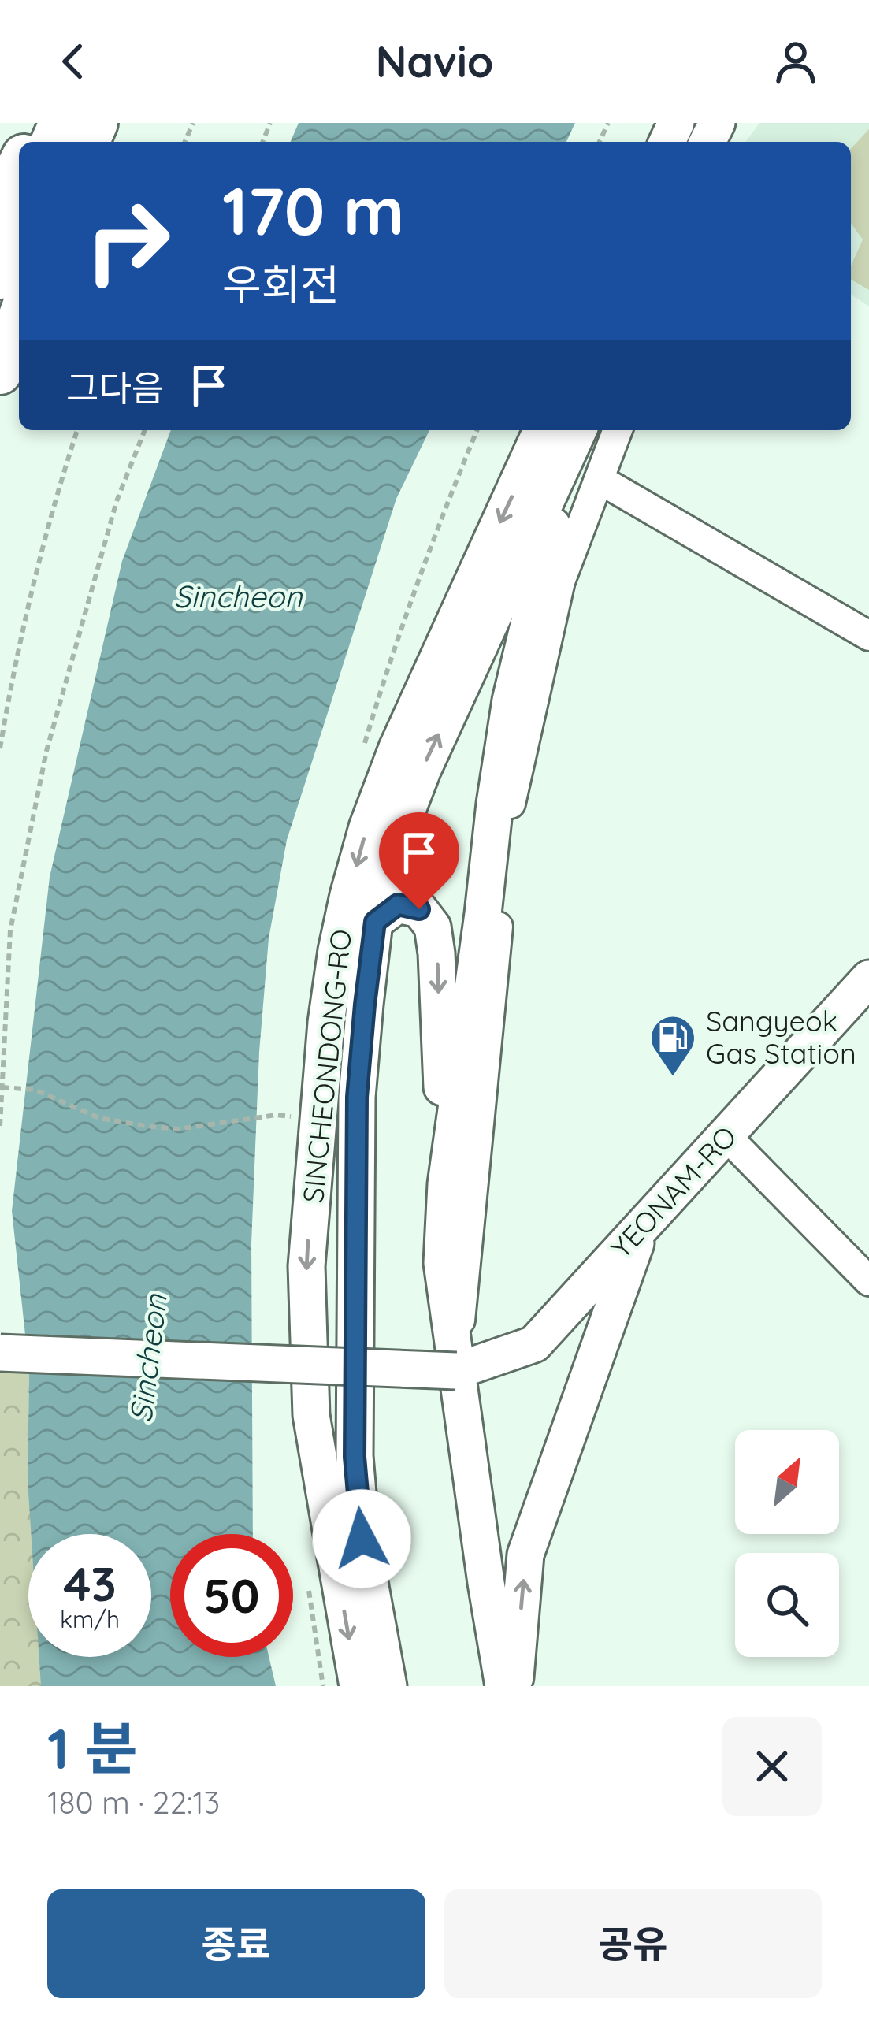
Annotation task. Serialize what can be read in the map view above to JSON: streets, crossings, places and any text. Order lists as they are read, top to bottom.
{
  "streets": {
    "main road": ["SINCHEONDONG-RO", "YEONAM-RO"]
  },
  "water": ["Sincheon"],
  "places": {
    "fuel station": ["Sangyeok Gas Station"]
  },
  "north": "top right",
  "page": {
    "header": "Navio",
    "turn": ["170 m", "우회전"],
    "then": "그다음",
    "speed": "43 km/h",
    "limit": "50",
    "heading": ["1 분", "180 m · 22:13"],
    "buttons": ["종료", "공유"]
  }
}
